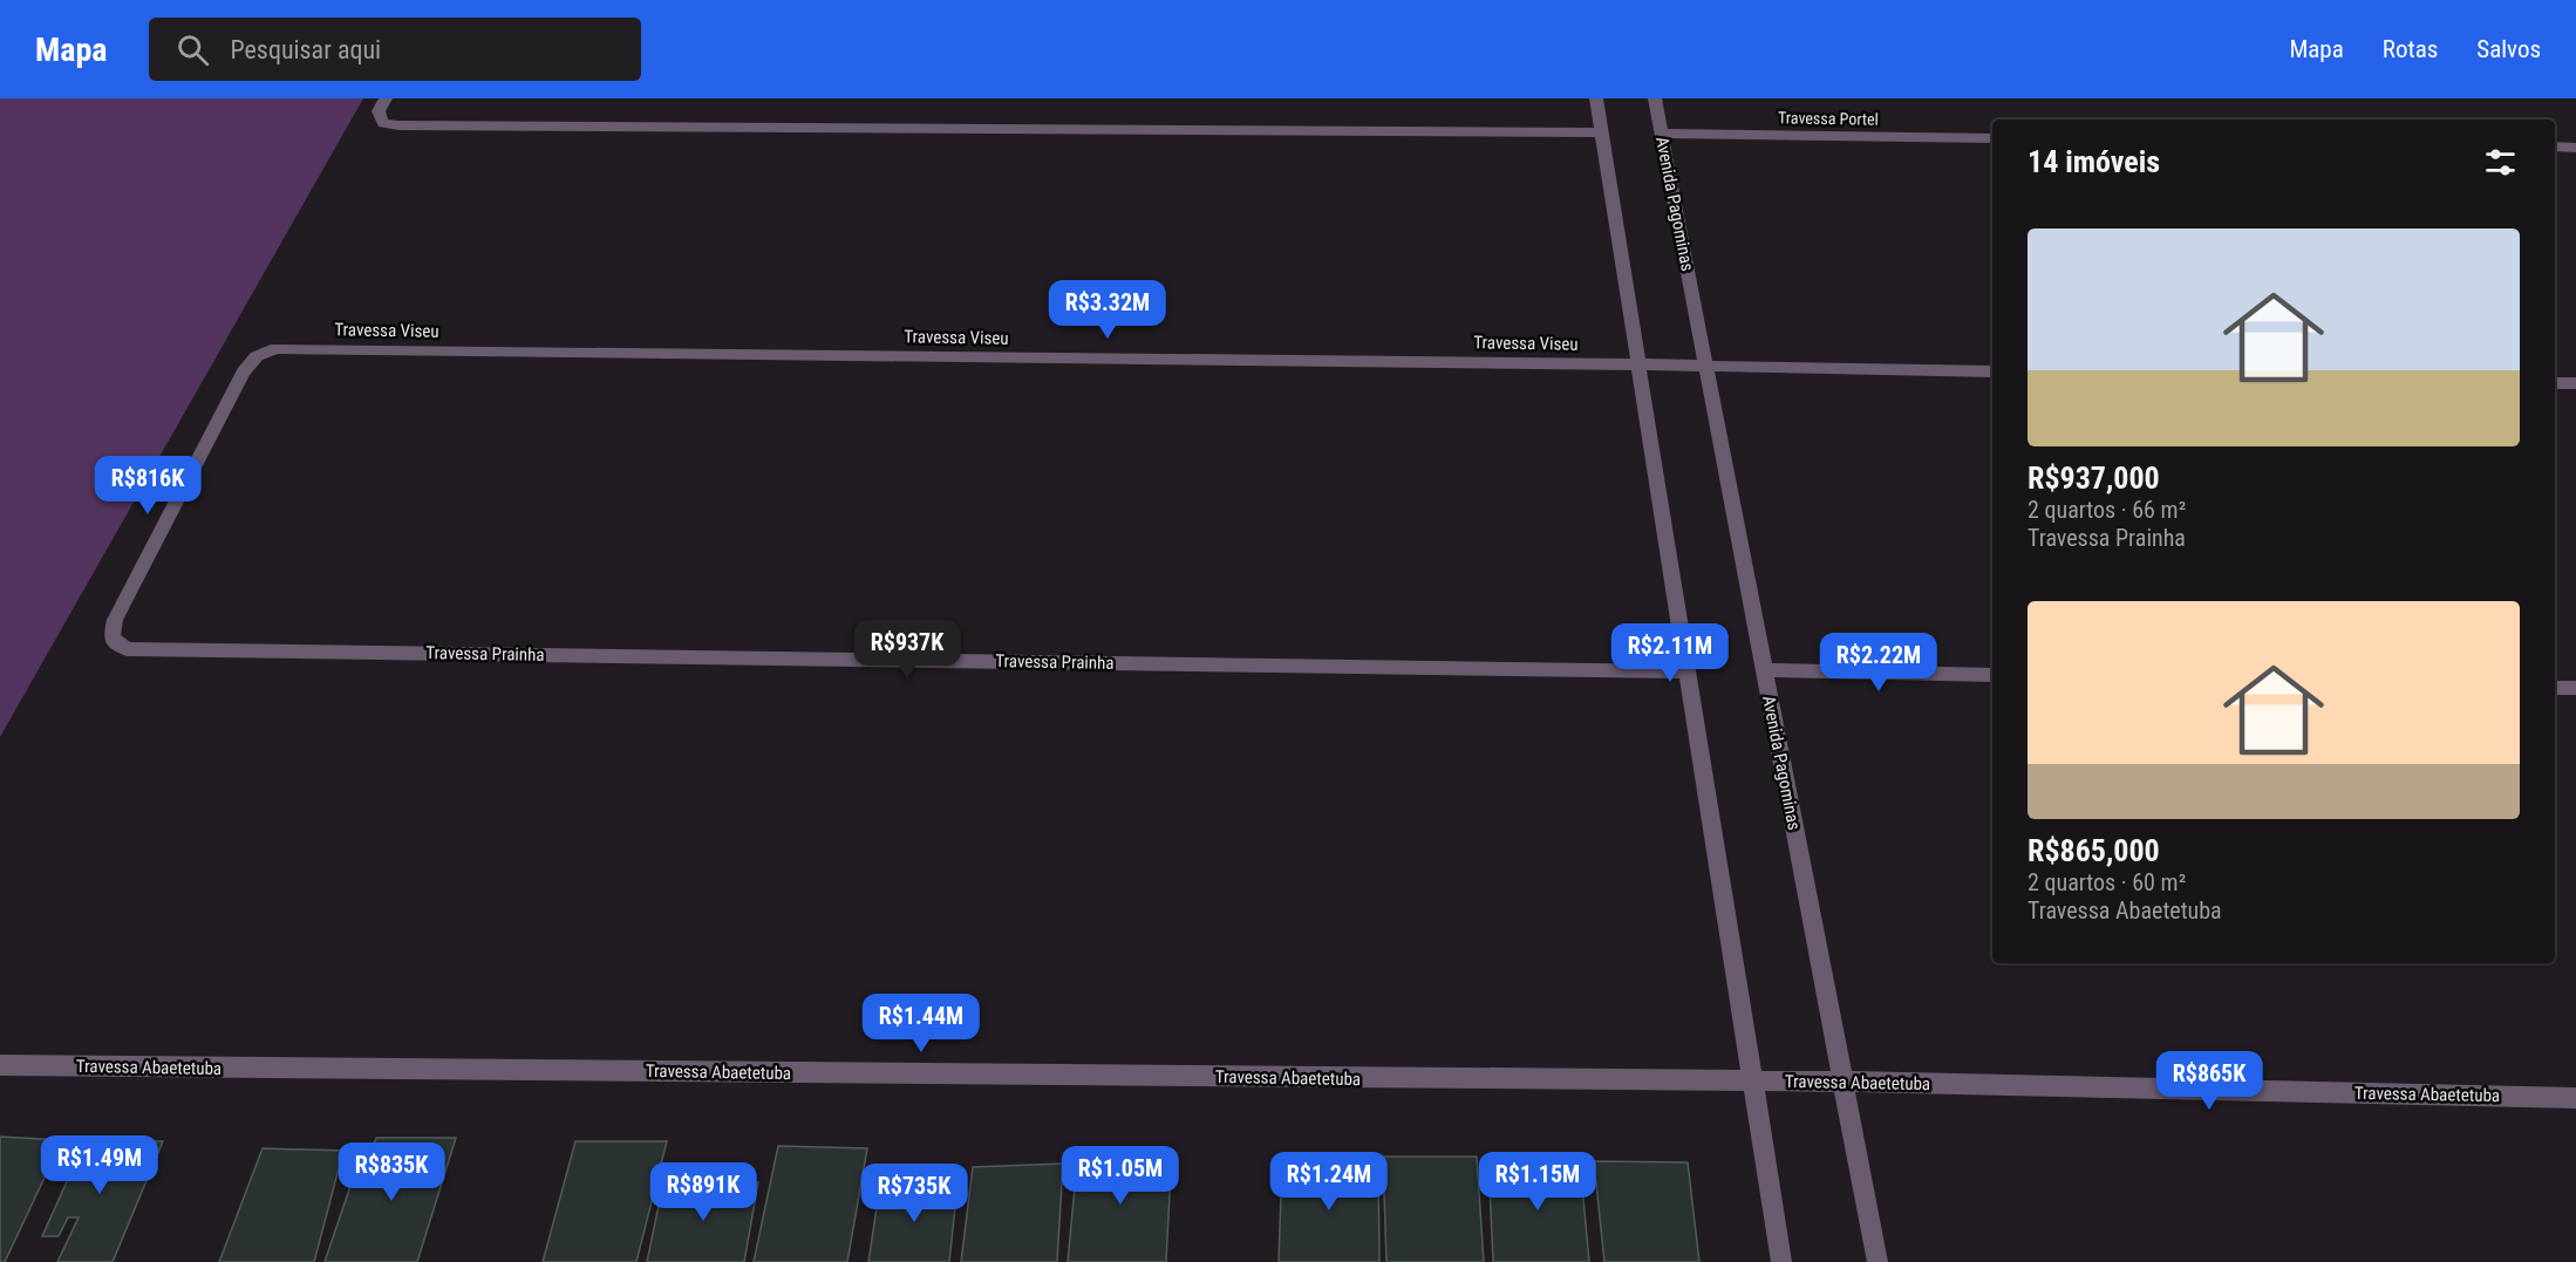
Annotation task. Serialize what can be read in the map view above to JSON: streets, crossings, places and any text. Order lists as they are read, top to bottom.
{
  "streets": {
    "street": [
      "Travessa Portel",
      "Avenida Pagominas",
      "Travessa Viseu",
      "Travessa Prainha",
      "Travessa Abaetetuba"
    ]
  },
  "crossings": [
    ["Travessa Portel", "Avenida Pagominas"],
    ["Avenida Pagominas", "Travessa Viseu"],
    ["Avenida Pagominas", "Travessa Abaetetuba"],
    ["Travessa Viseu", "Travessa Prainha"]
  ],
  "page": {
    "header": "Mapa",
    "search": "Pesquisar aqui",
    "nav": ["Mapa", "Rotas", "Salvos"],
    "heading": "14 imóveis",
    "list": [
      {
        "name": "R$937,000",
        "note": "2 quartos · 66 m² · Travessa Prainha"
      },
      {
        "name": "R$865,000",
        "note": "2 quartos · 60 m² · Travessa Abaetetuba"
      }
    ],
    "price": [
      "R$3.32M",
      "R$816K",
      "R$937K",
      "R$2.11M",
      "R$2.22M",
      "R$1.44M",
      "R$865K",
      "R$1.49M",
      "R$835K",
      "R$1.05M",
      "R$1.24M",
      "R$1.15M",
      "R$891K",
      "R$735K"
    ]
  }
}
